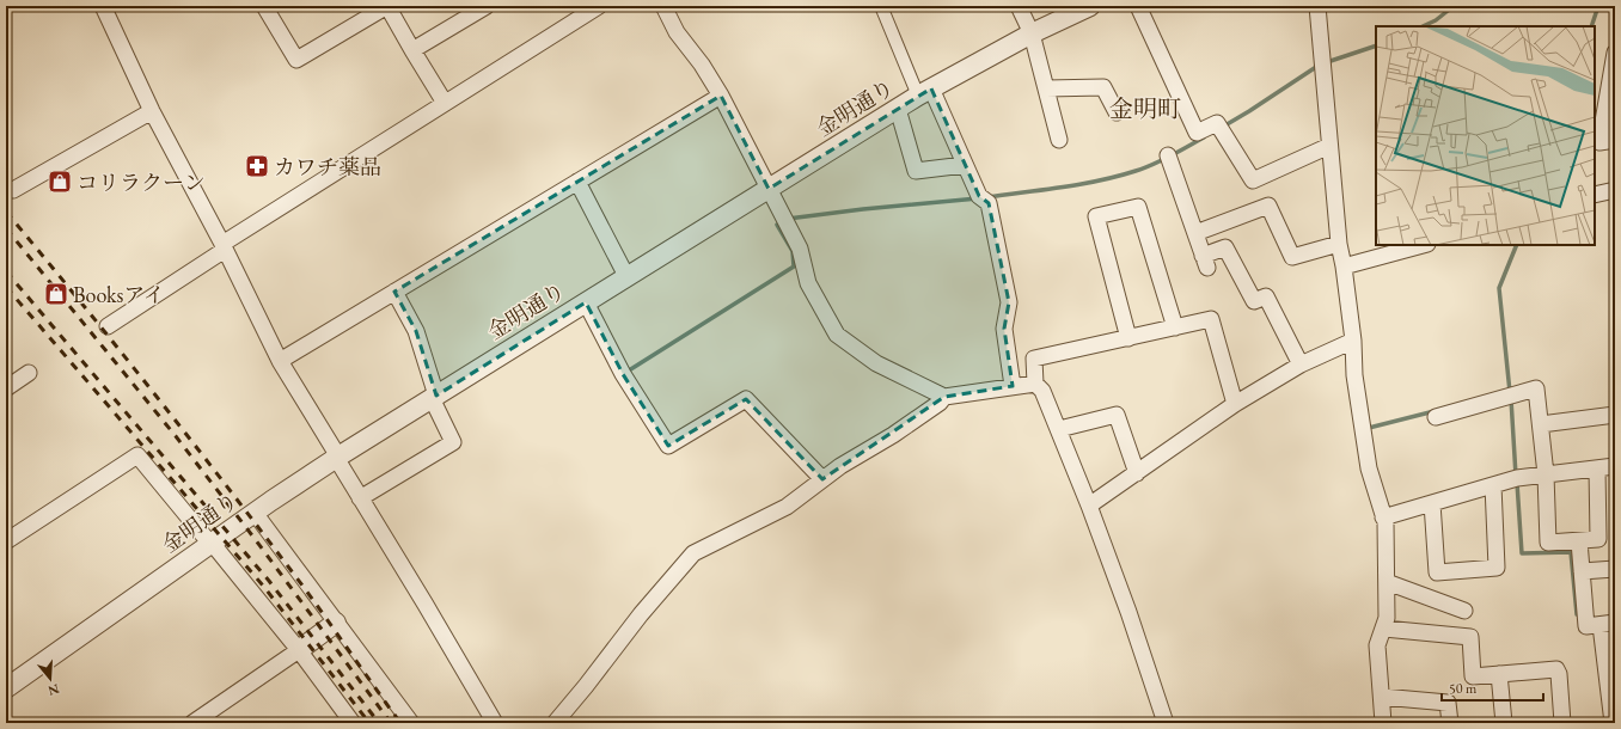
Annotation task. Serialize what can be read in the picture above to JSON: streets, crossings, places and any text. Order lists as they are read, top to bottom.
{
  "streets": {
    "street": ["金明通り"]
  },
  "districts": ["金明町"],
  "places": {
    "pharmacy": ["カワチ薬品"],
    "shop": ["コリラクーン", "Booksアイ"]
  },
  "scale_bar": "50 m",
  "north": "bottom"
}
